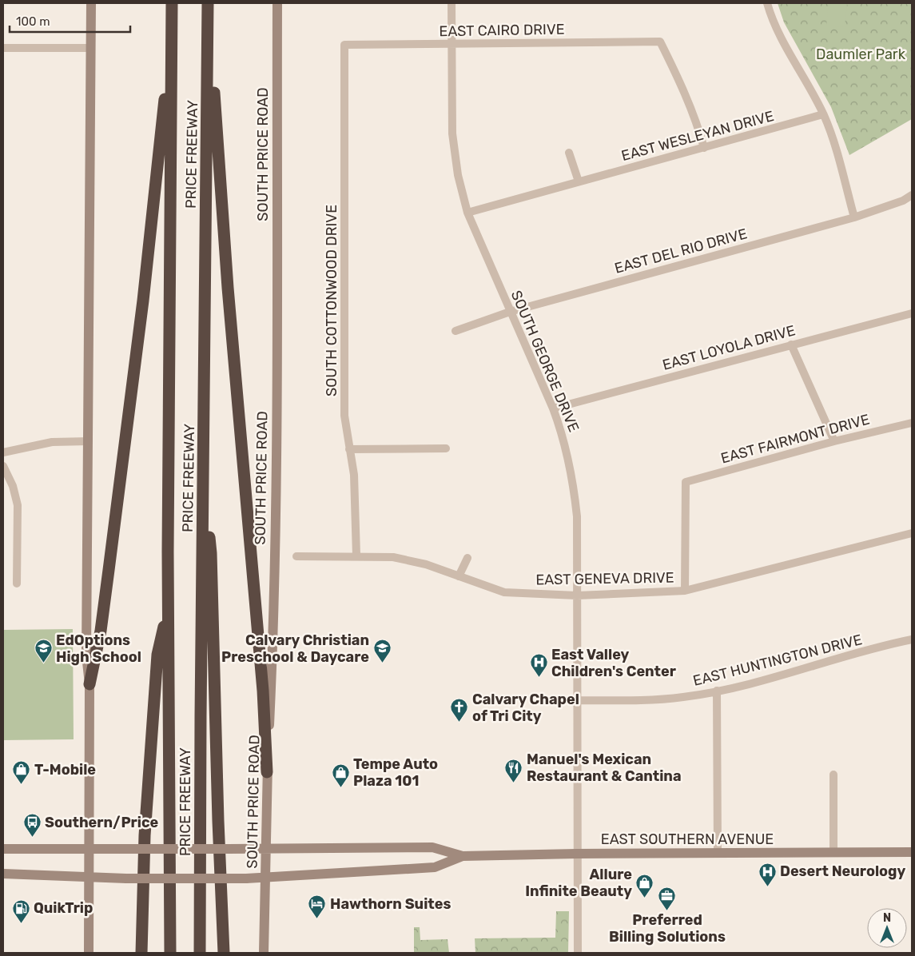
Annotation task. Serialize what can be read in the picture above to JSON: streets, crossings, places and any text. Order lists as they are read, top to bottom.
{
  "streets": {
    "highway": ["PRICE FREEWAY"],
    "main road": ["SOUTH PRICE ROAD", "EAST SOUTHERN AVENUE"],
    "street": [
      "EAST CAIRO DRIVE",
      "EAST WESLEYAN DRIVE",
      "EAST DEL RIO DRIVE",
      "SOUTH COTTONWOOD DRIVE",
      "EAST LOYOLA DRIVE",
      "SOUTH GEORGE DRIVE",
      "EAST FAIRMONT DRIVE",
      "EAST GENEVA DRIVE",
      "EAST HUNTINGTON DRIVE"
    ]
  },
  "crossings": [
    ["EAST CAIRO DRIVE", "EAST WESLEYAN DRIVE"],
    ["EAST CAIRO DRIVE", "SOUTH COTTONWOOD DRIVE"],
    ["EAST CAIRO DRIVE", "SOUTH GEORGE DRIVE"],
    ["EAST WESLEYAN DRIVE", "SOUTH GEORGE DRIVE"],
    ["SOUTH PRICE ROAD", "EAST SOUTHERN AVENUE"],
    ["EAST DEL RIO DRIVE", "SOUTH GEORGE DRIVE"],
    ["SOUTH COTTONWOOD DRIVE", "EAST GENEVA DRIVE"],
    ["EAST LOYOLA DRIVE", "SOUTH GEORGE DRIVE"],
    ["SOUTH GEORGE DRIVE", "EAST GENEVA DRIVE"],
    ["SOUTH GEORGE DRIVE", "EAST HUNTINGTON DRIVE"],
    ["SOUTH GEORGE DRIVE", "EAST SOUTHERN AVENUE"],
    ["EAST FAIRMONT DRIVE", "EAST GENEVA DRIVE"]
  ],
  "parks": ["Daumler Park"],
  "places": {
    "school or university": ["EdOptions High School", "Calvary Christian Preschool & Daycare"],
    "hospital": ["East Valley Children's Center", "Desert Neurology"],
    "church": ["Calvary Chapel of Tri City"],
    "restaurant": ["Manuel's Mexican Restaurant & Cantina"],
    "shop": ["T-Mobile", "Tempe Auto Plaza 101", "Allure Infinite Beauty"],
    "bus stop": ["Southern/Price"],
    "office": ["Preferred Billing Solutions"],
    "hotel": ["Hawthorn Suites"],
    "fuel station": ["QuikTrip"]
  },
  "scale_bar": "100 m",
  "north": "top"
}
